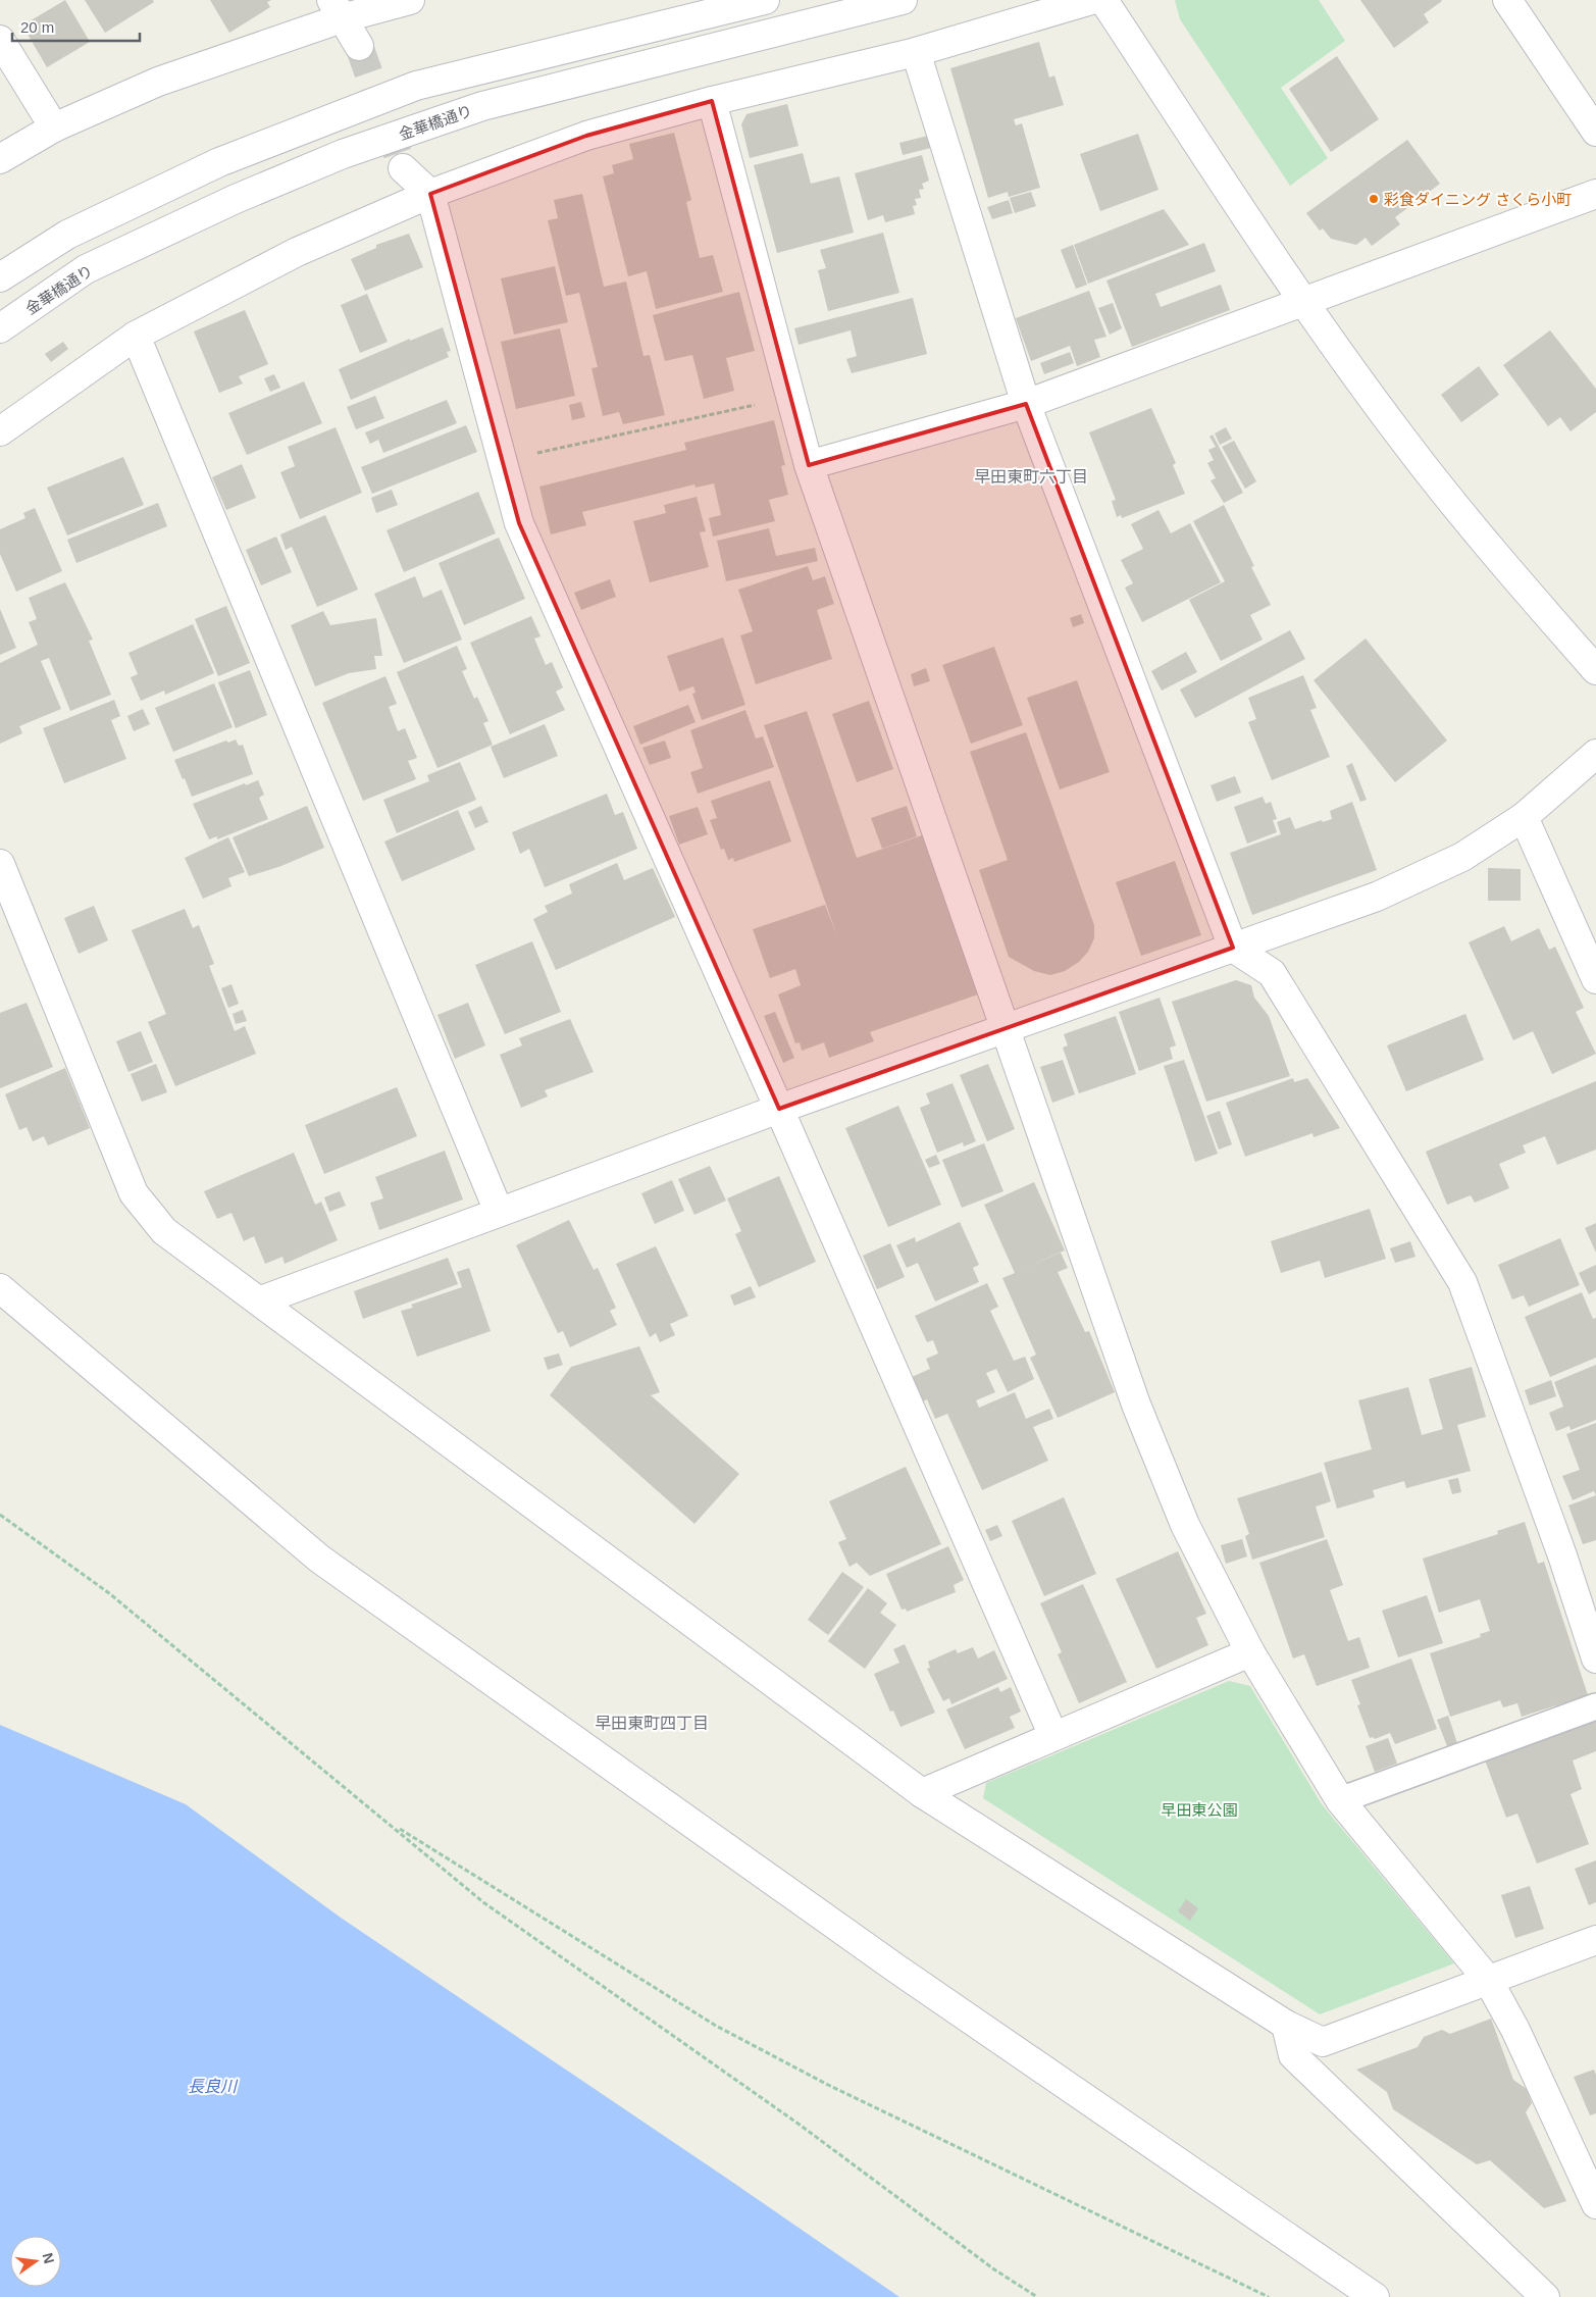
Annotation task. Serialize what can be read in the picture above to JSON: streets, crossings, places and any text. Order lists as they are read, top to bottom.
{
  "streets": {
    "street": ["金華橋通り"]
  },
  "districts": ["早田東町六丁目", "早田東町四丁目"],
  "water": ["長良川"],
  "parks": ["早田東公園"],
  "places": ["彩食ダイニング さくら小町"],
  "scale_bar": "20 m",
  "north": "right"
}
